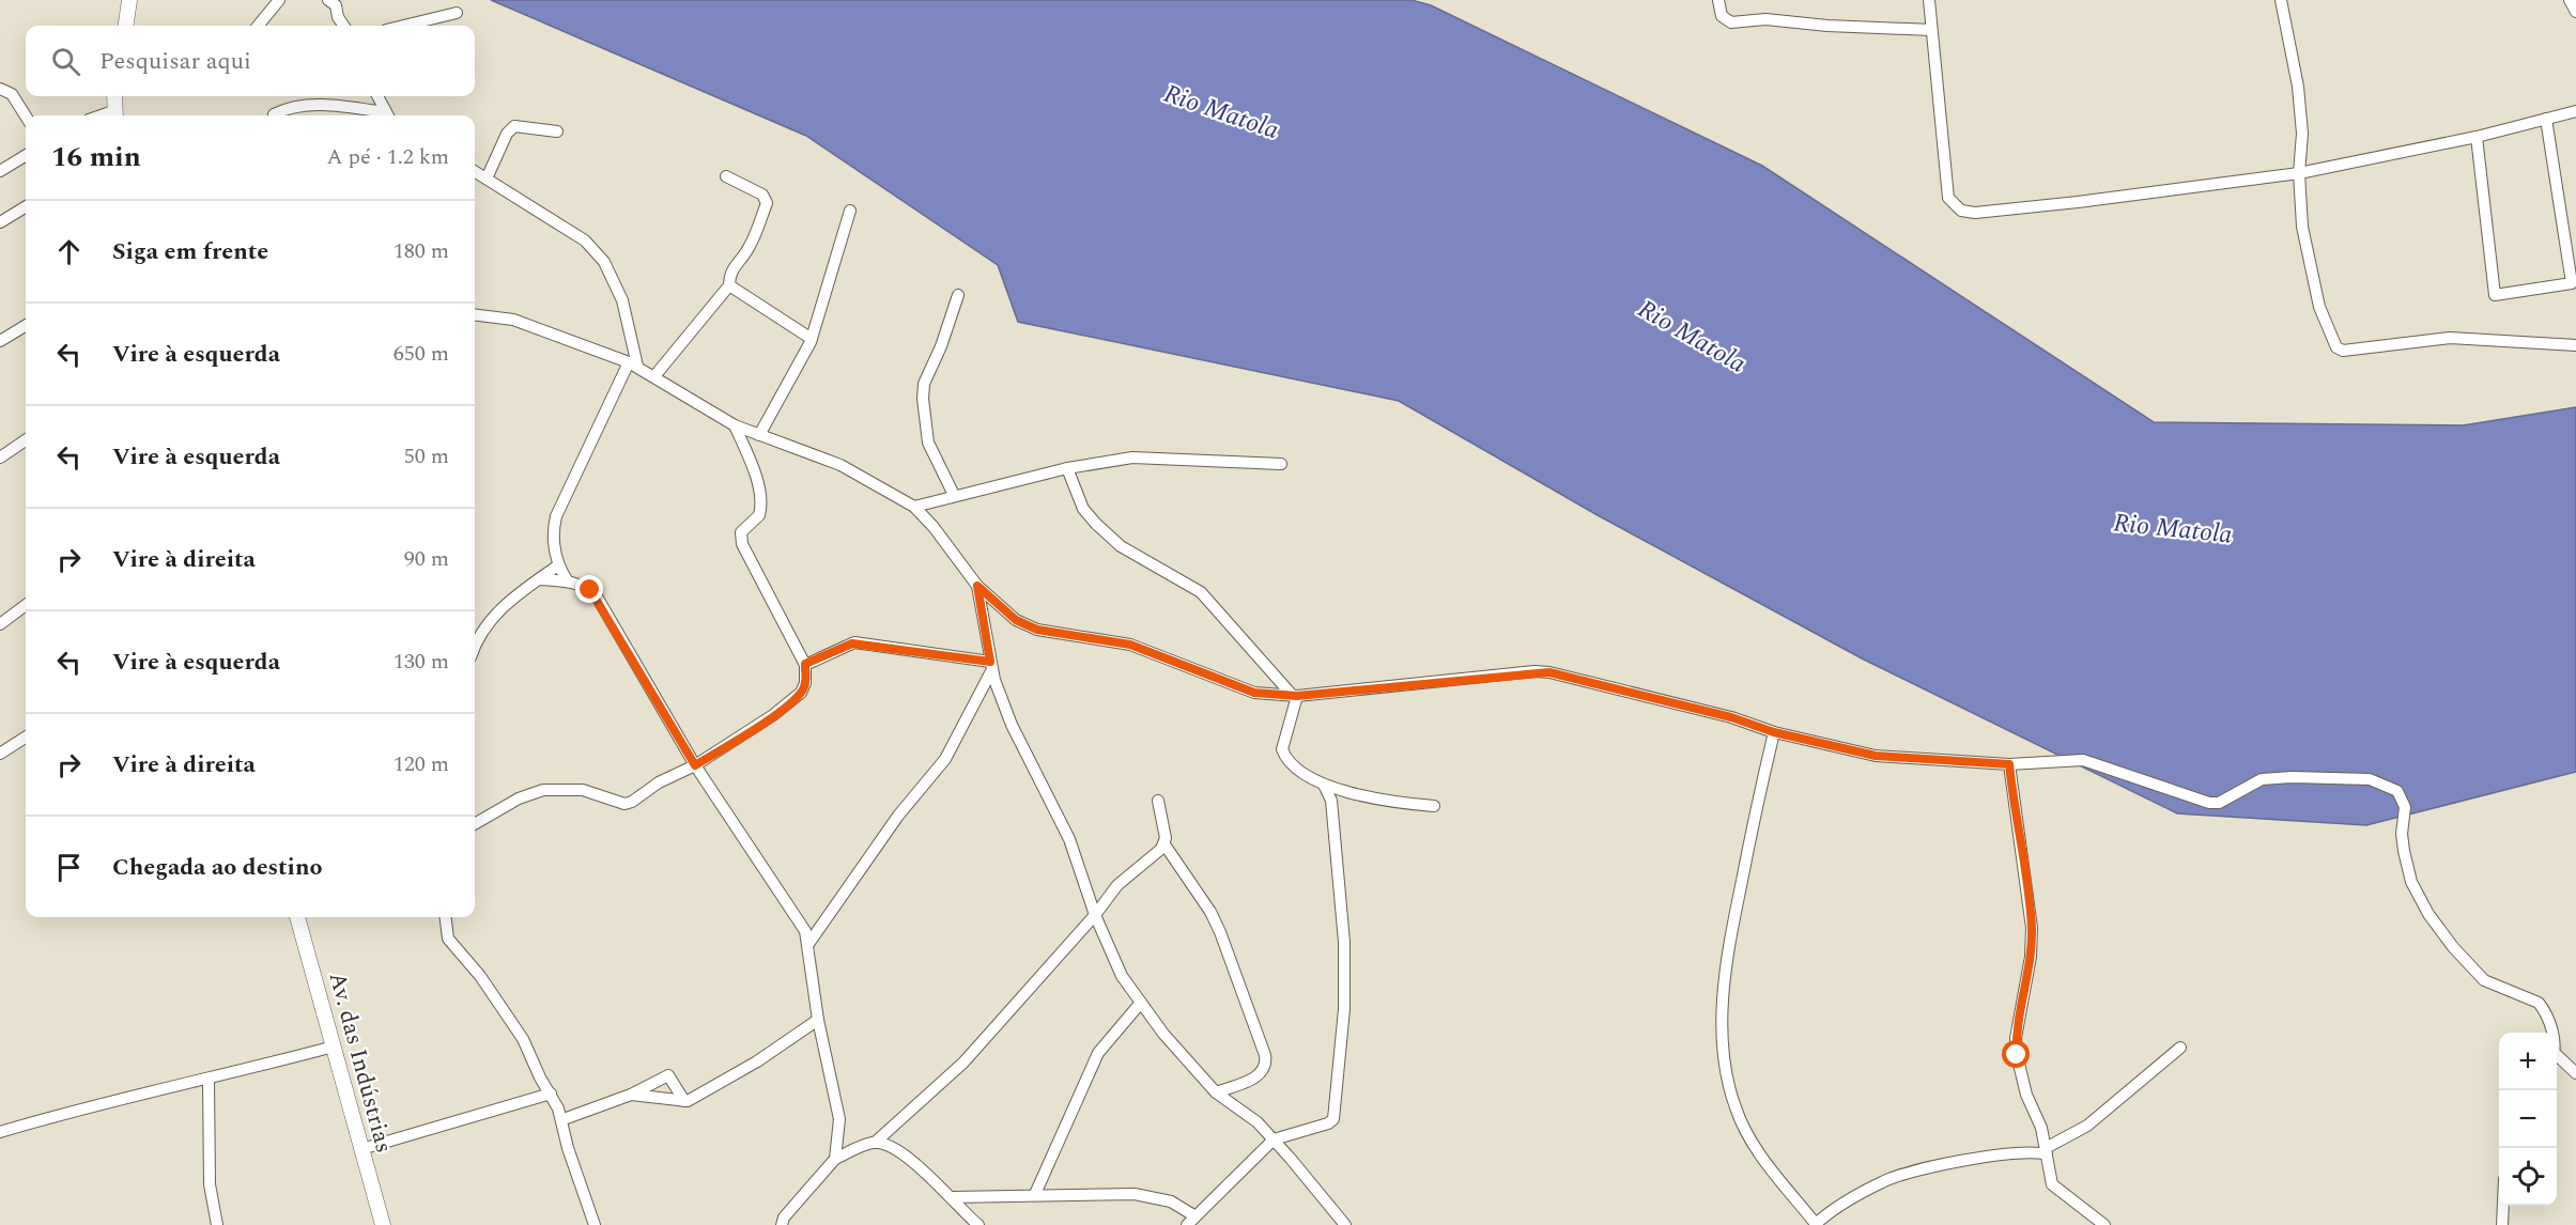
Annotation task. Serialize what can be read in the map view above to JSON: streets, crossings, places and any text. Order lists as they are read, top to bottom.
{
  "streets": {
    "street": ["Av. das Indústrias"]
  },
  "water": ["Rio Matola"],
  "page": {
    "search": "Pesquisar aqui",
    "heading": ["16 min", "A pé · 1.2 km"],
    "list": [
      ["Siga em frente", "180 m"],
      ["Vire à esquerda", "650 m"],
      ["Vire à esquerda", "50 m"],
      ["Vire à direita", "90 m"],
      ["Vire à esquerda", "130 m"],
      ["Vire à direita", "120 m"],
      "Chegada ao destino"
    ],
    "map_buttons": ["+", "−"]
  }
}
